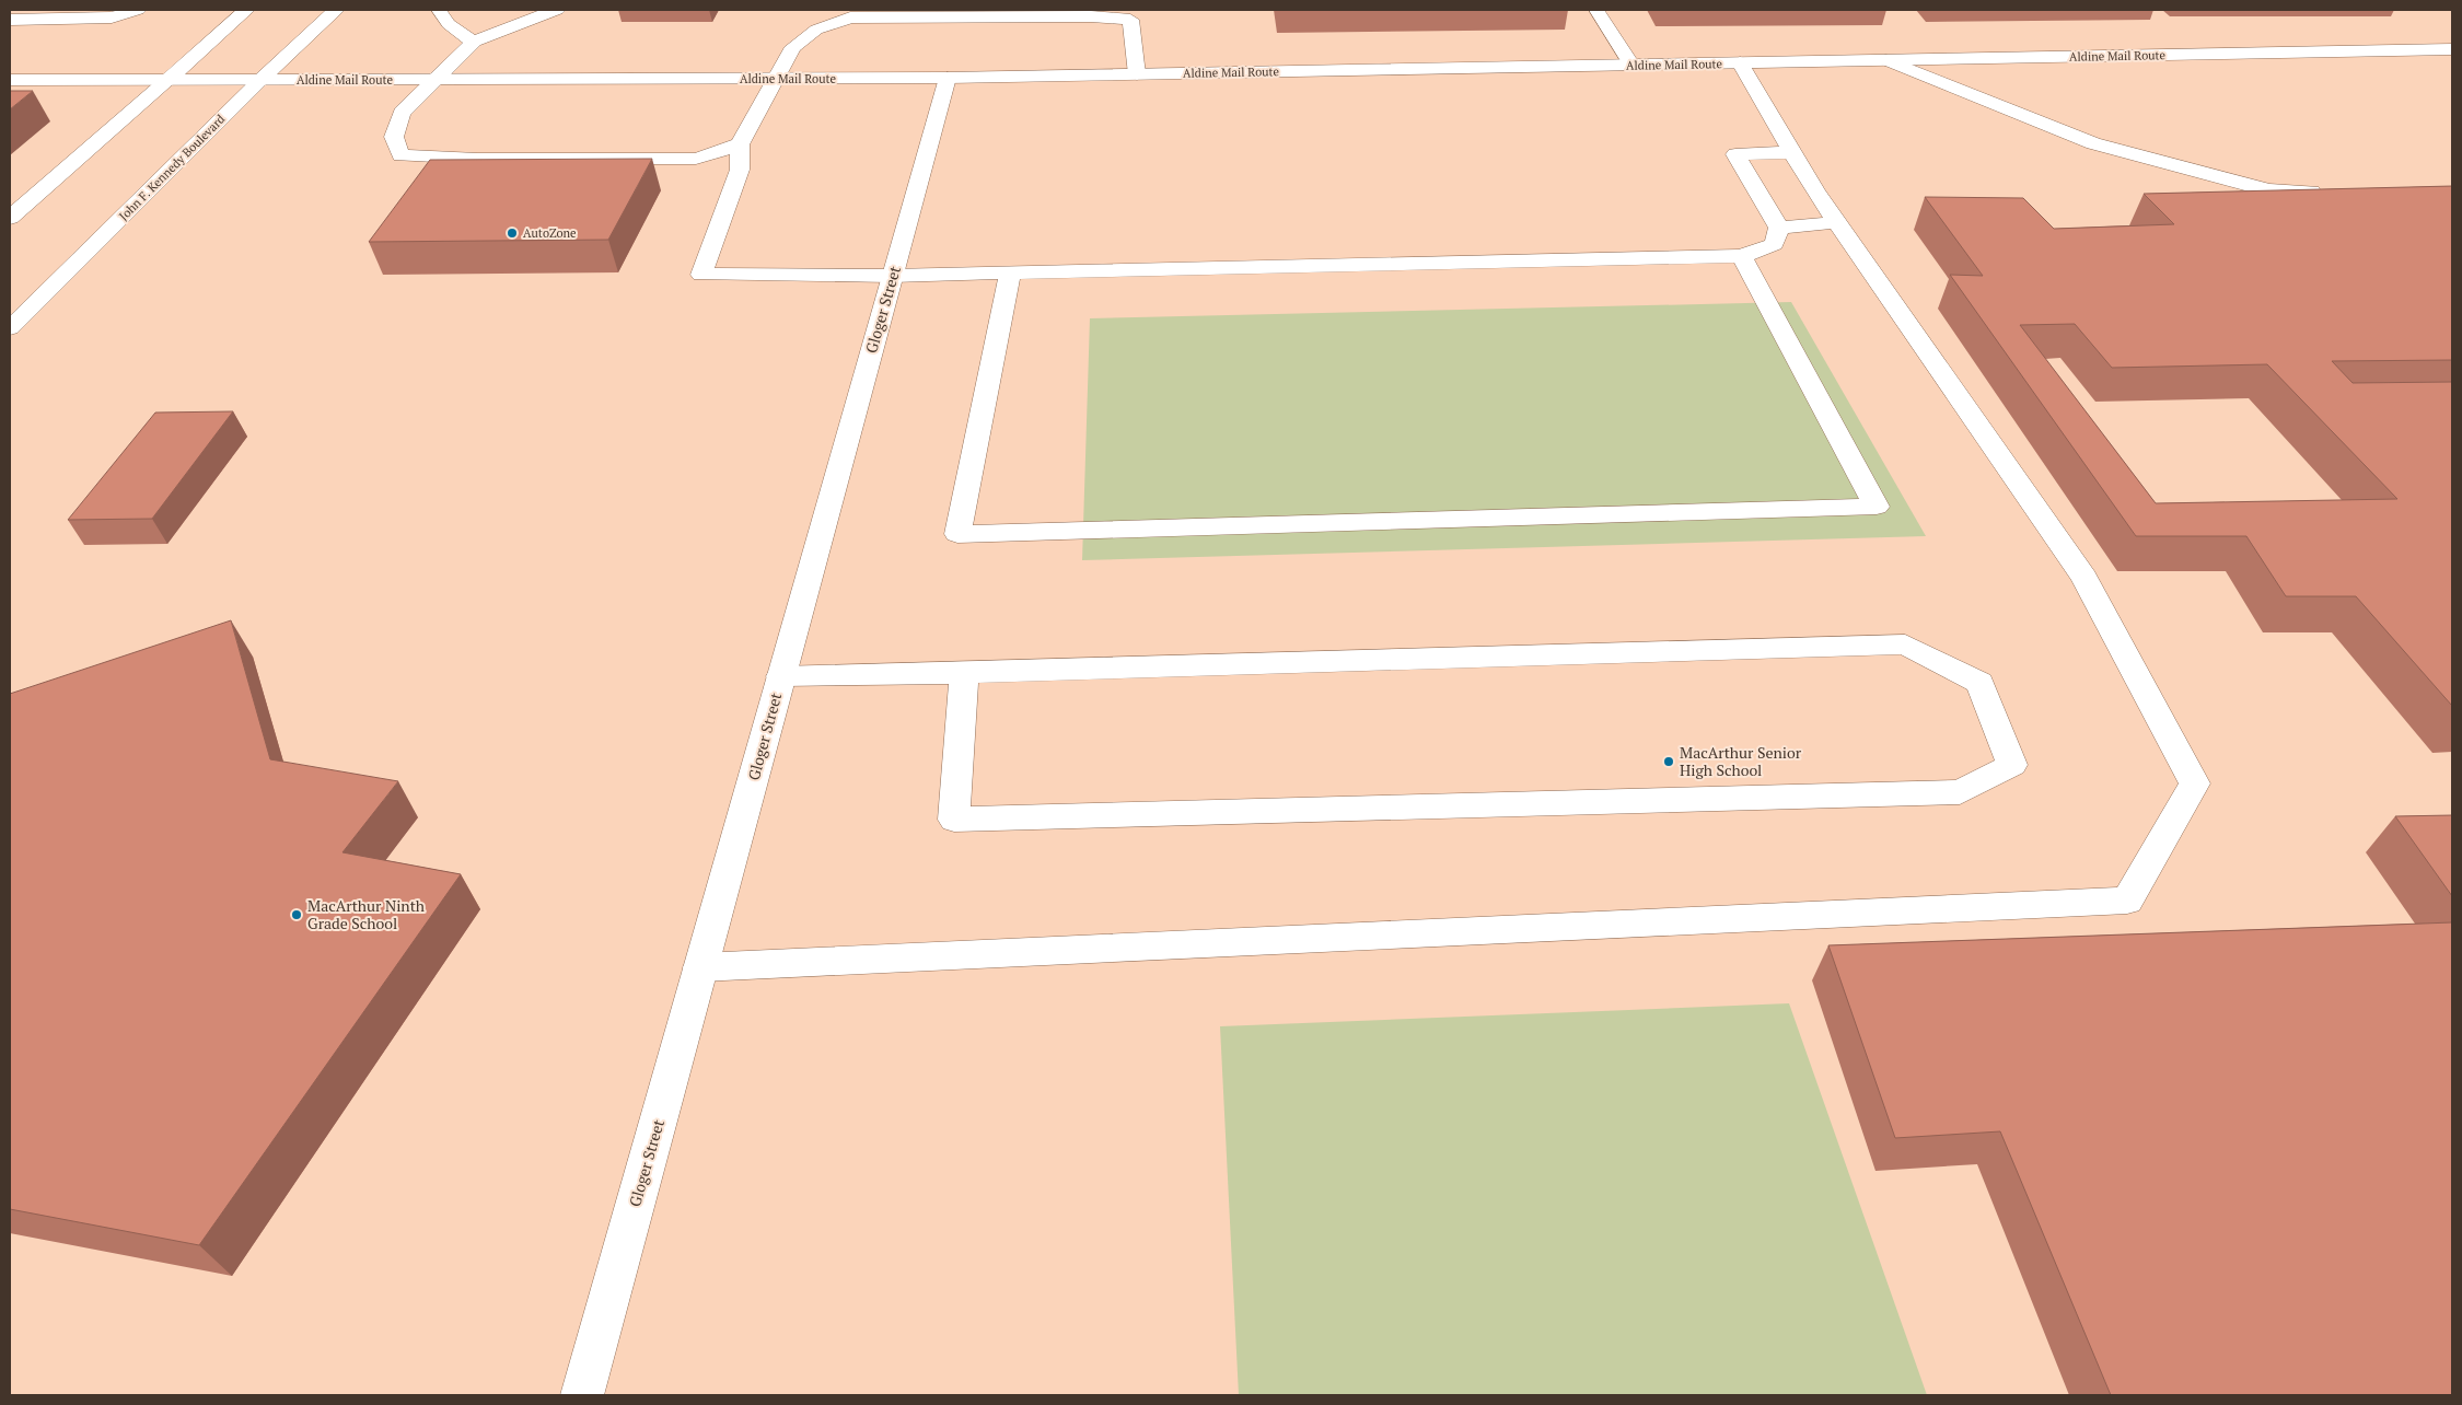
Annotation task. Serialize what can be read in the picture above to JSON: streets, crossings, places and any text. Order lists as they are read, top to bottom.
{
  "streets": {
    "main road": ["Aldine Mail Route", "John F. Kennedy Boulevard", "Gloger Street"]
  },
  "crossings": [
    ["Aldine Mail Route", "John F. Kennedy Boulevard"],
    ["Aldine Mail Route", "Gloger Street"]
  ],
  "places": ["AutoZone", "MacArthur Senior High School", "MacArthur Ninth Grade School"]
}
